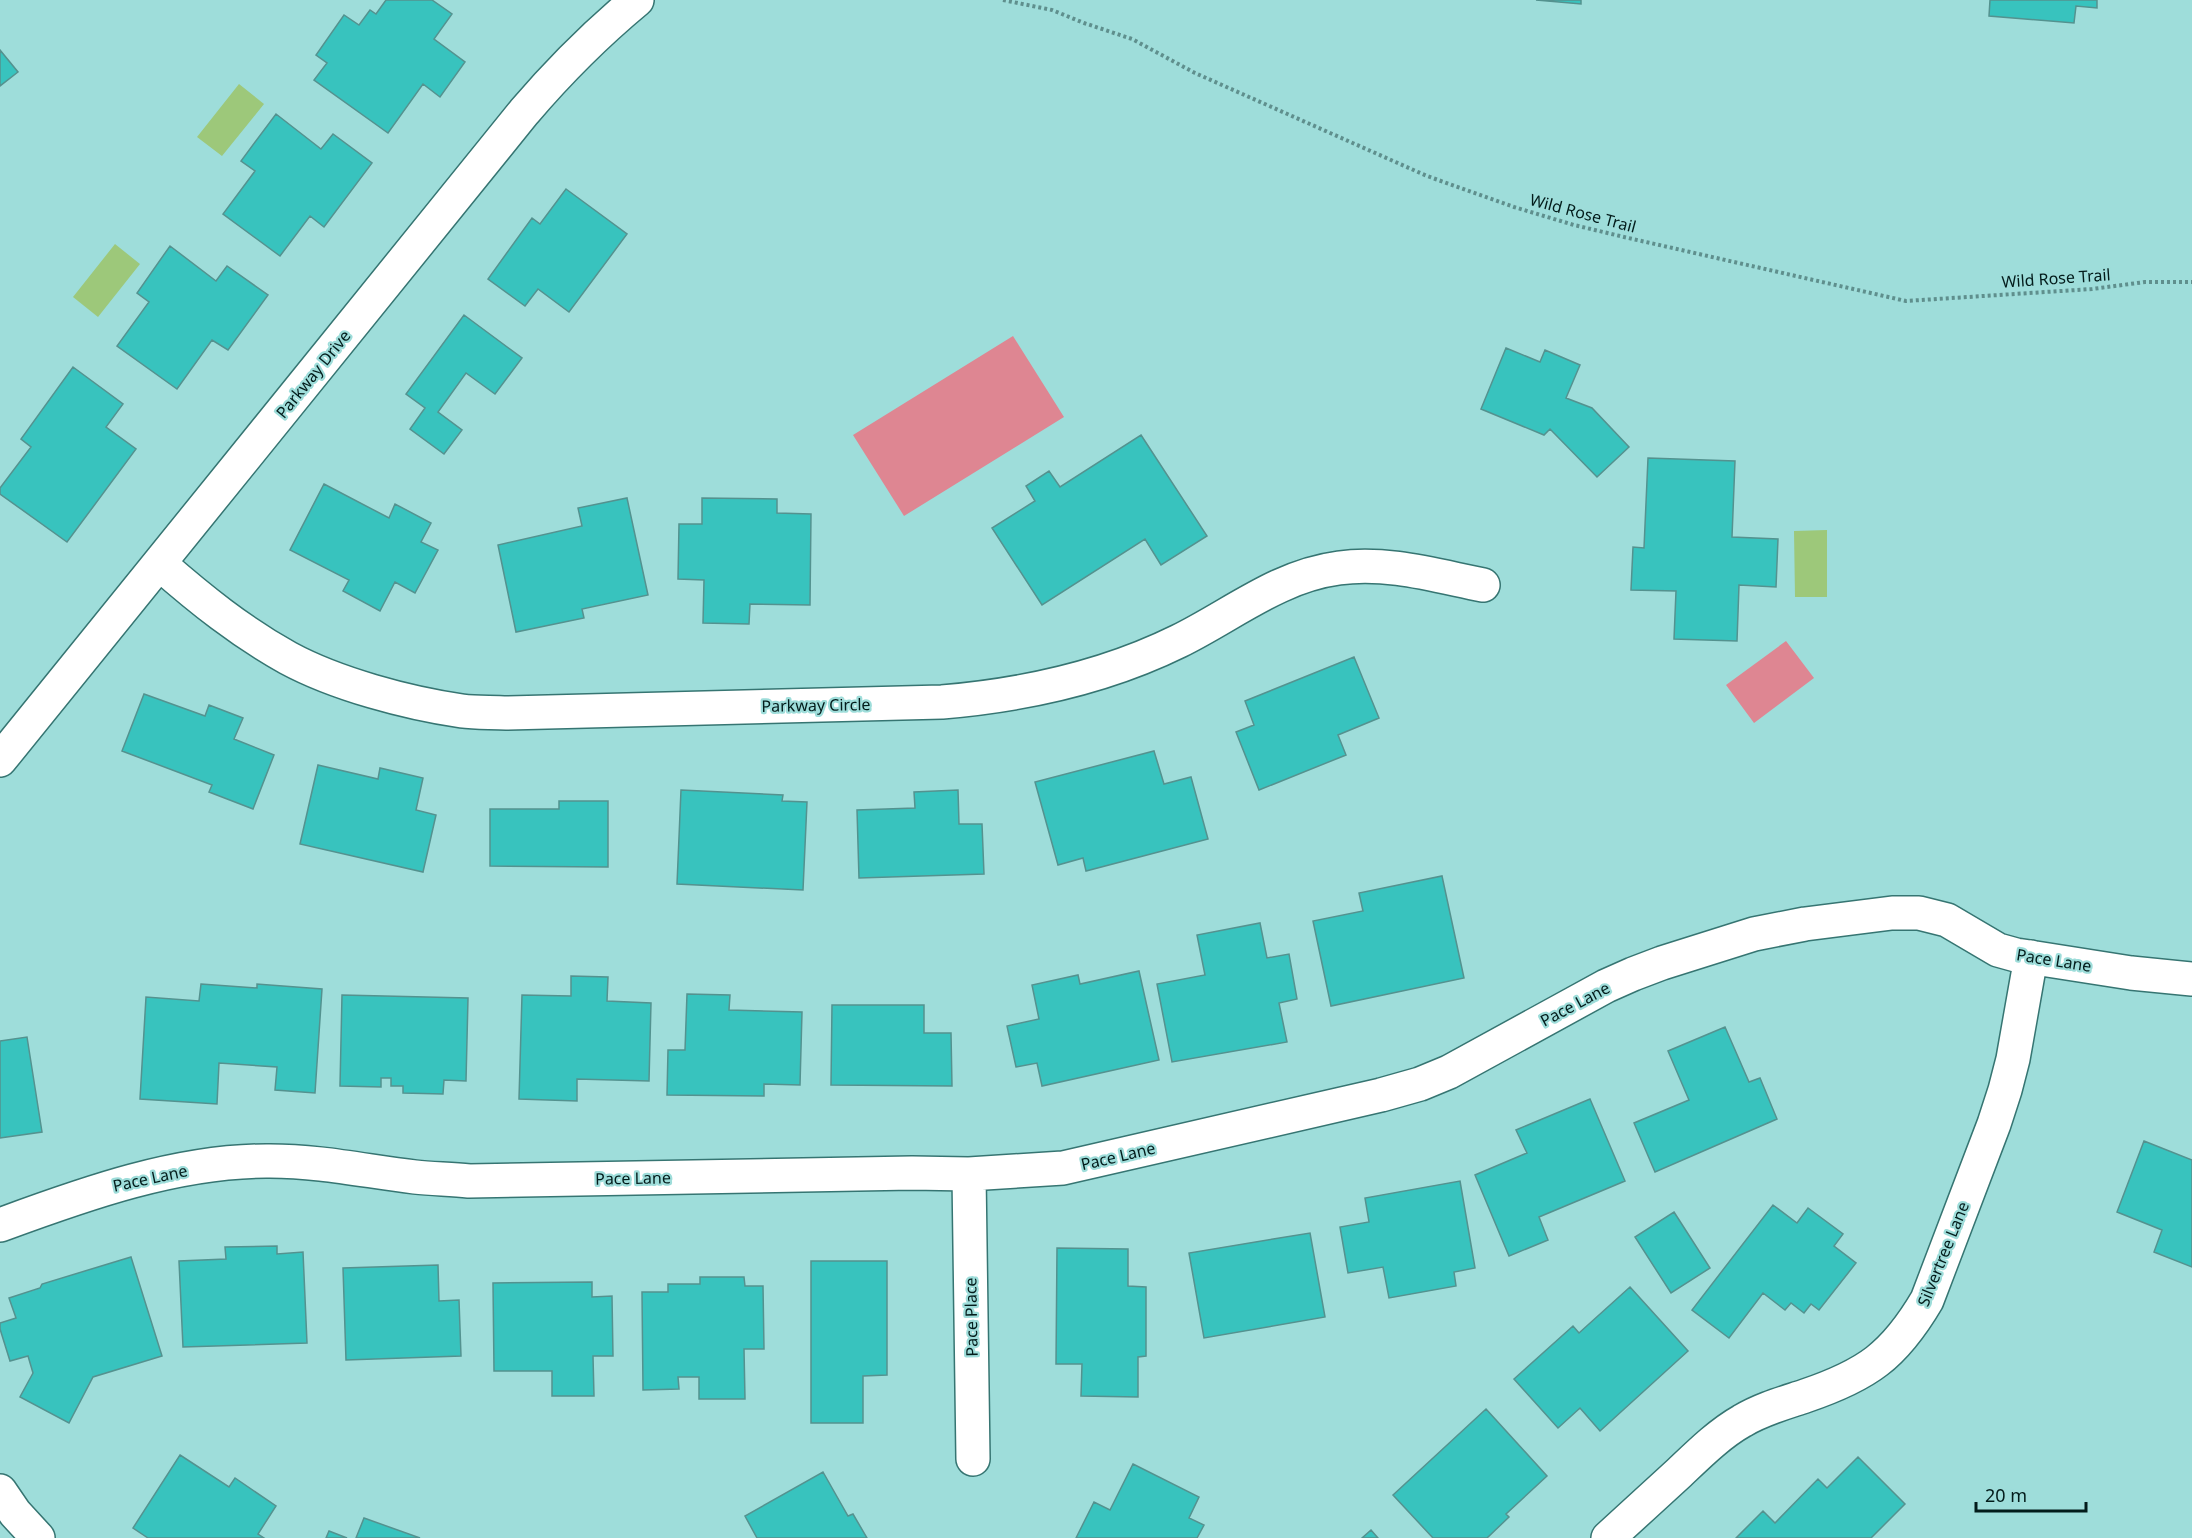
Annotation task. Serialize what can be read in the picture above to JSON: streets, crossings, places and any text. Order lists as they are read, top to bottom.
{
  "streets": {
    "street": [
      "Parkway Drive",
      "Parkway Circle",
      "Pace Lane",
      "Silvertree Lane",
      "Pace Place"
    ],
    "path": ["Wild Rose Trail"]
  },
  "crossings": [
    ["Parkway Drive", "Parkway Circle"],
    ["Pace Lane", "Silvertree Lane"],
    ["Pace Lane", "Pace Place"]
  ],
  "scale_bar": "20 m"
}
